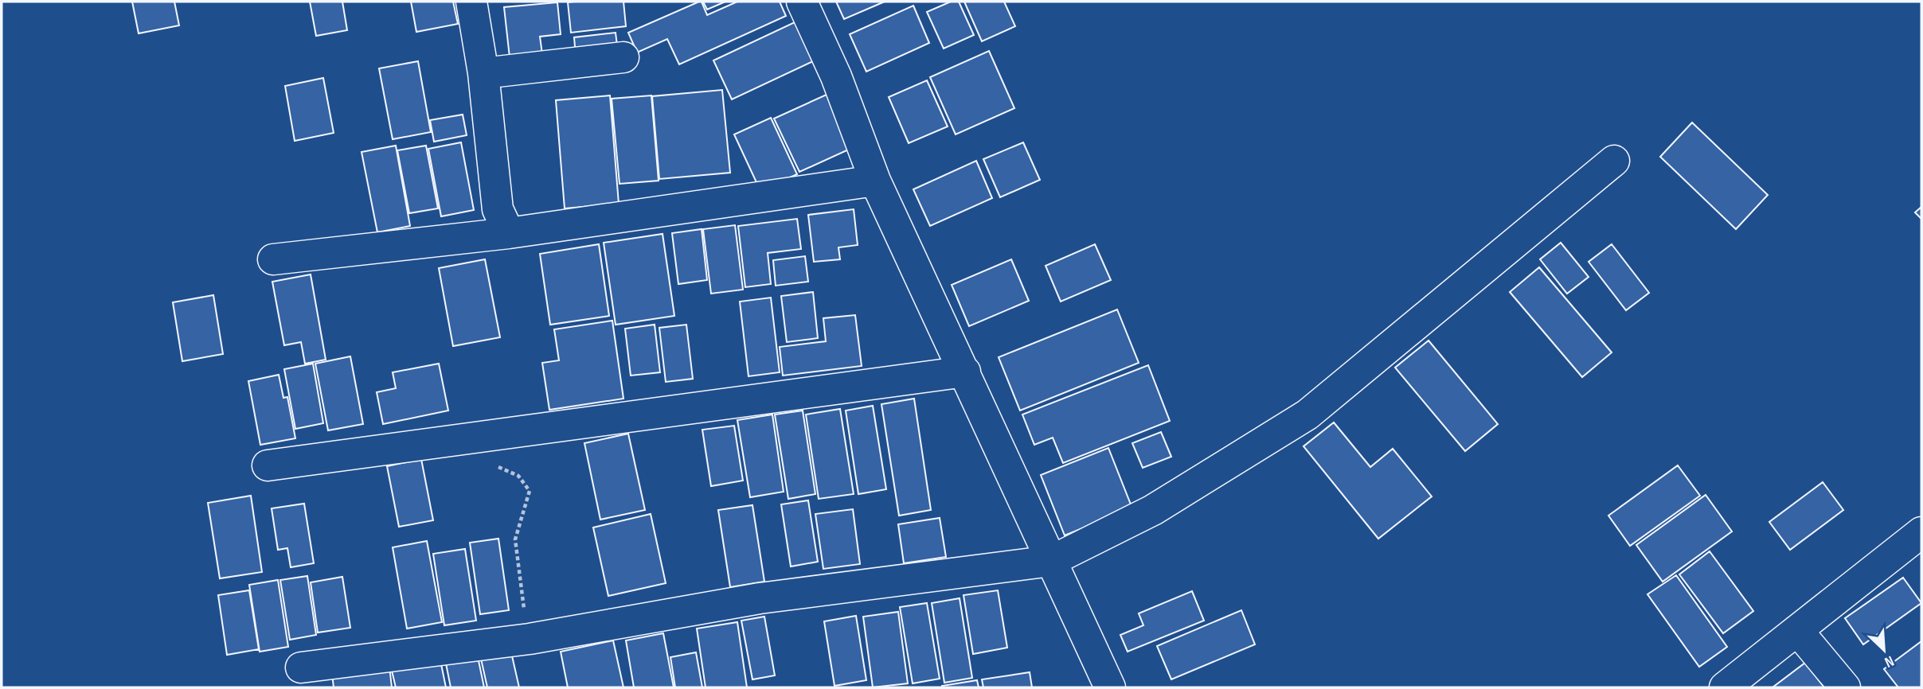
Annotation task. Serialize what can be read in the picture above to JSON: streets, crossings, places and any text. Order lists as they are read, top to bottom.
{
  "north": "bottom right"
}
